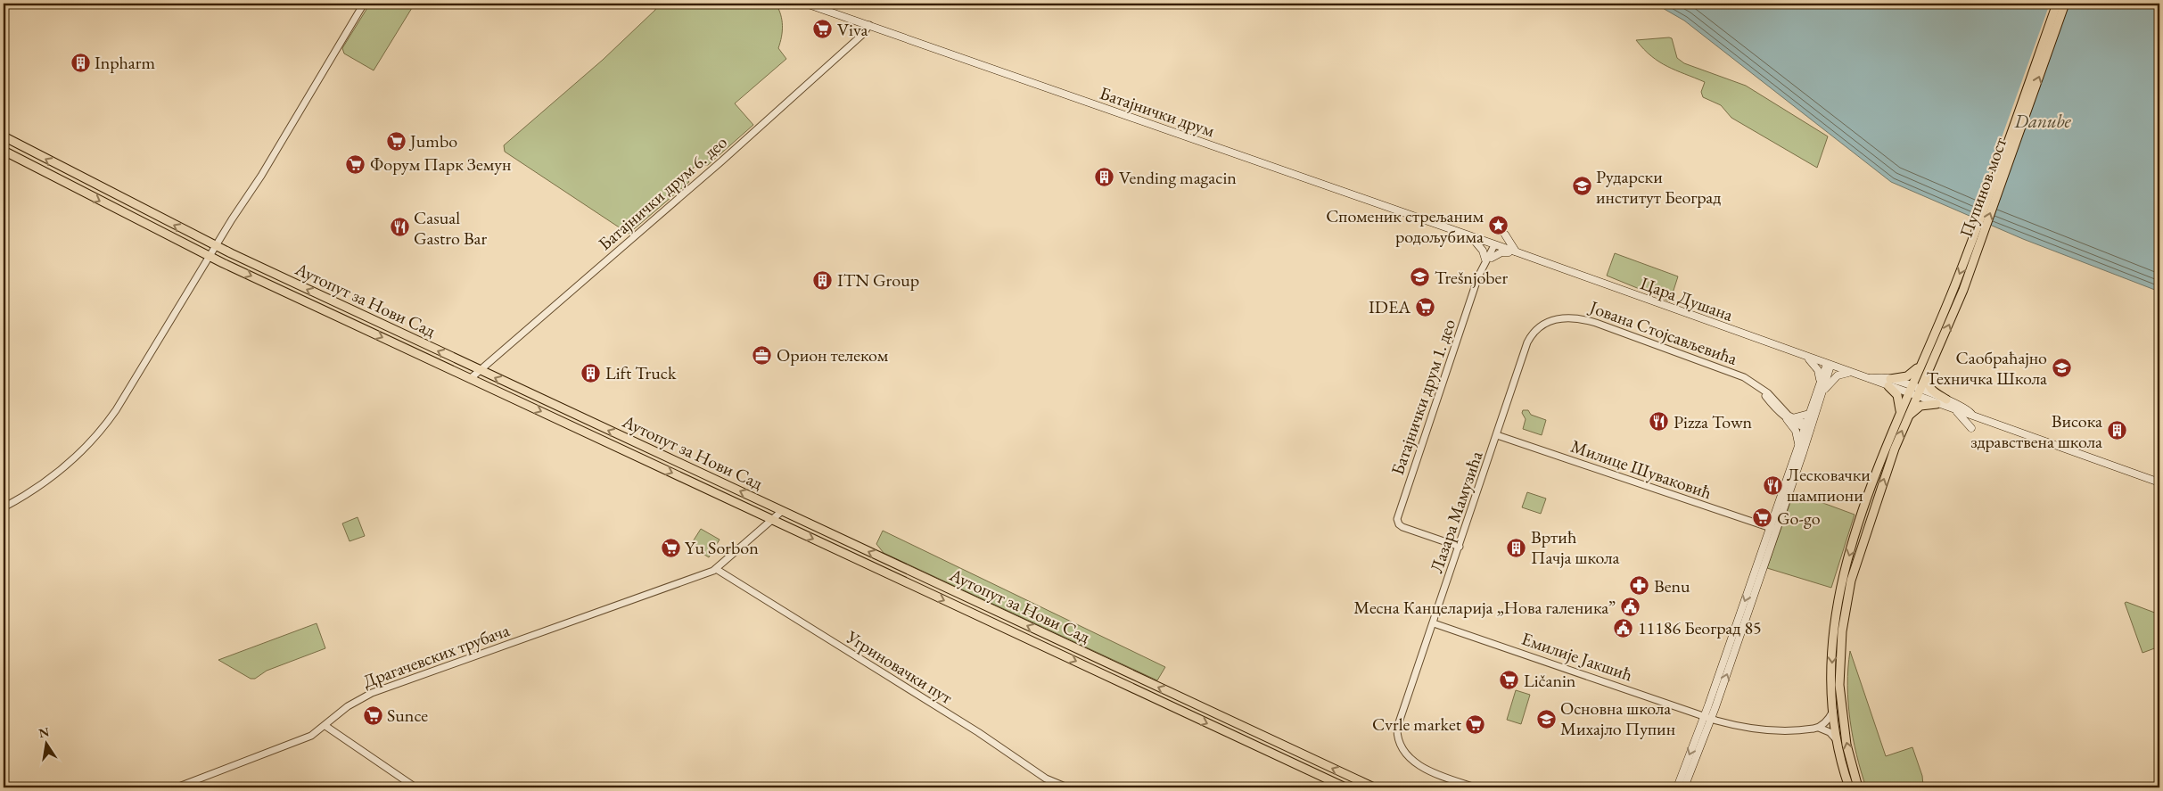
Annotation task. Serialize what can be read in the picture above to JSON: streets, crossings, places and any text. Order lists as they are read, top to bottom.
{
  "streets": {
    "main road": [
      "Батајнички друм",
      "Пупинов мост",
      "Цара Душана",
      "Аутопут за Нови Сад"
    ],
    "street": [
      "Батајнички друм 6. део",
      "Јована Стојсављевића",
      "Батајнички друм 1. део",
      "Милице Шуваковић",
      "Лазара Мамузића",
      "Драгачевских трубача",
      "Емилије Јакшић",
      "Угриновачки пут"
    ]
  },
  "crossings": [
    ["Батајнички друм", "Батајнички друм 6. део"],
    ["Батајнички друм", "Цара Душана"],
    ["Батајнички друм", "Батајнички друм 1. део"],
    ["Батајнички друм 6. део", "Аутопут за Нови Сад"],
    ["Цара Душана", "Батајнички друм 1. део"],
    ["Јована Стојсављевића", "Милице Шуваковић"],
    ["Јована Стојсављевића", "Лазара Мамузића"],
    ["Батајнички друм 1. део", "Лазара Мамузића"],
    ["Милице Шуваковић", "Лазара Мамузића"],
    ["Лазара Мамузића", "Емилије Јакшић"],
    ["Драгачевских трубача", "Угриновачки пут"]
  ],
  "water": ["Danube"],
  "places": {
    "supermarket": [
      "Viva",
      "Jumbo",
      "Форум Парк Земун",
      "IDEA",
      "Go-go",
      "Yu Sorbon",
      "Ličanin",
      "Sunce",
      "Cvrle market"
    ],
    "building": [
      "Inpharm",
      "Vending magacin",
      "ITN Group",
      "Lift Truck",
      "Висока здравствена школа",
      "Вртић Пачја школа"
    ],
    "school or university": [
      "Рударски институт Београд",
      "Trešnjober",
      "Саобраћајно Техничка Школа",
      "Основна школа Михајло Пупин"
    ],
    "place": ["Споменик стрељаним родољубима"],
    "restaurant": ["Casual Gastro Bar", "Pizza Town", "Лесковачки шампиони"],
    "office": ["Орион телеком"],
    "pharmacy": ["Benu"],
    "public building": ["Месна Канцеларија „Нова галеника”", "11186 Београд 85"]
  },
  "north": "top"
}
